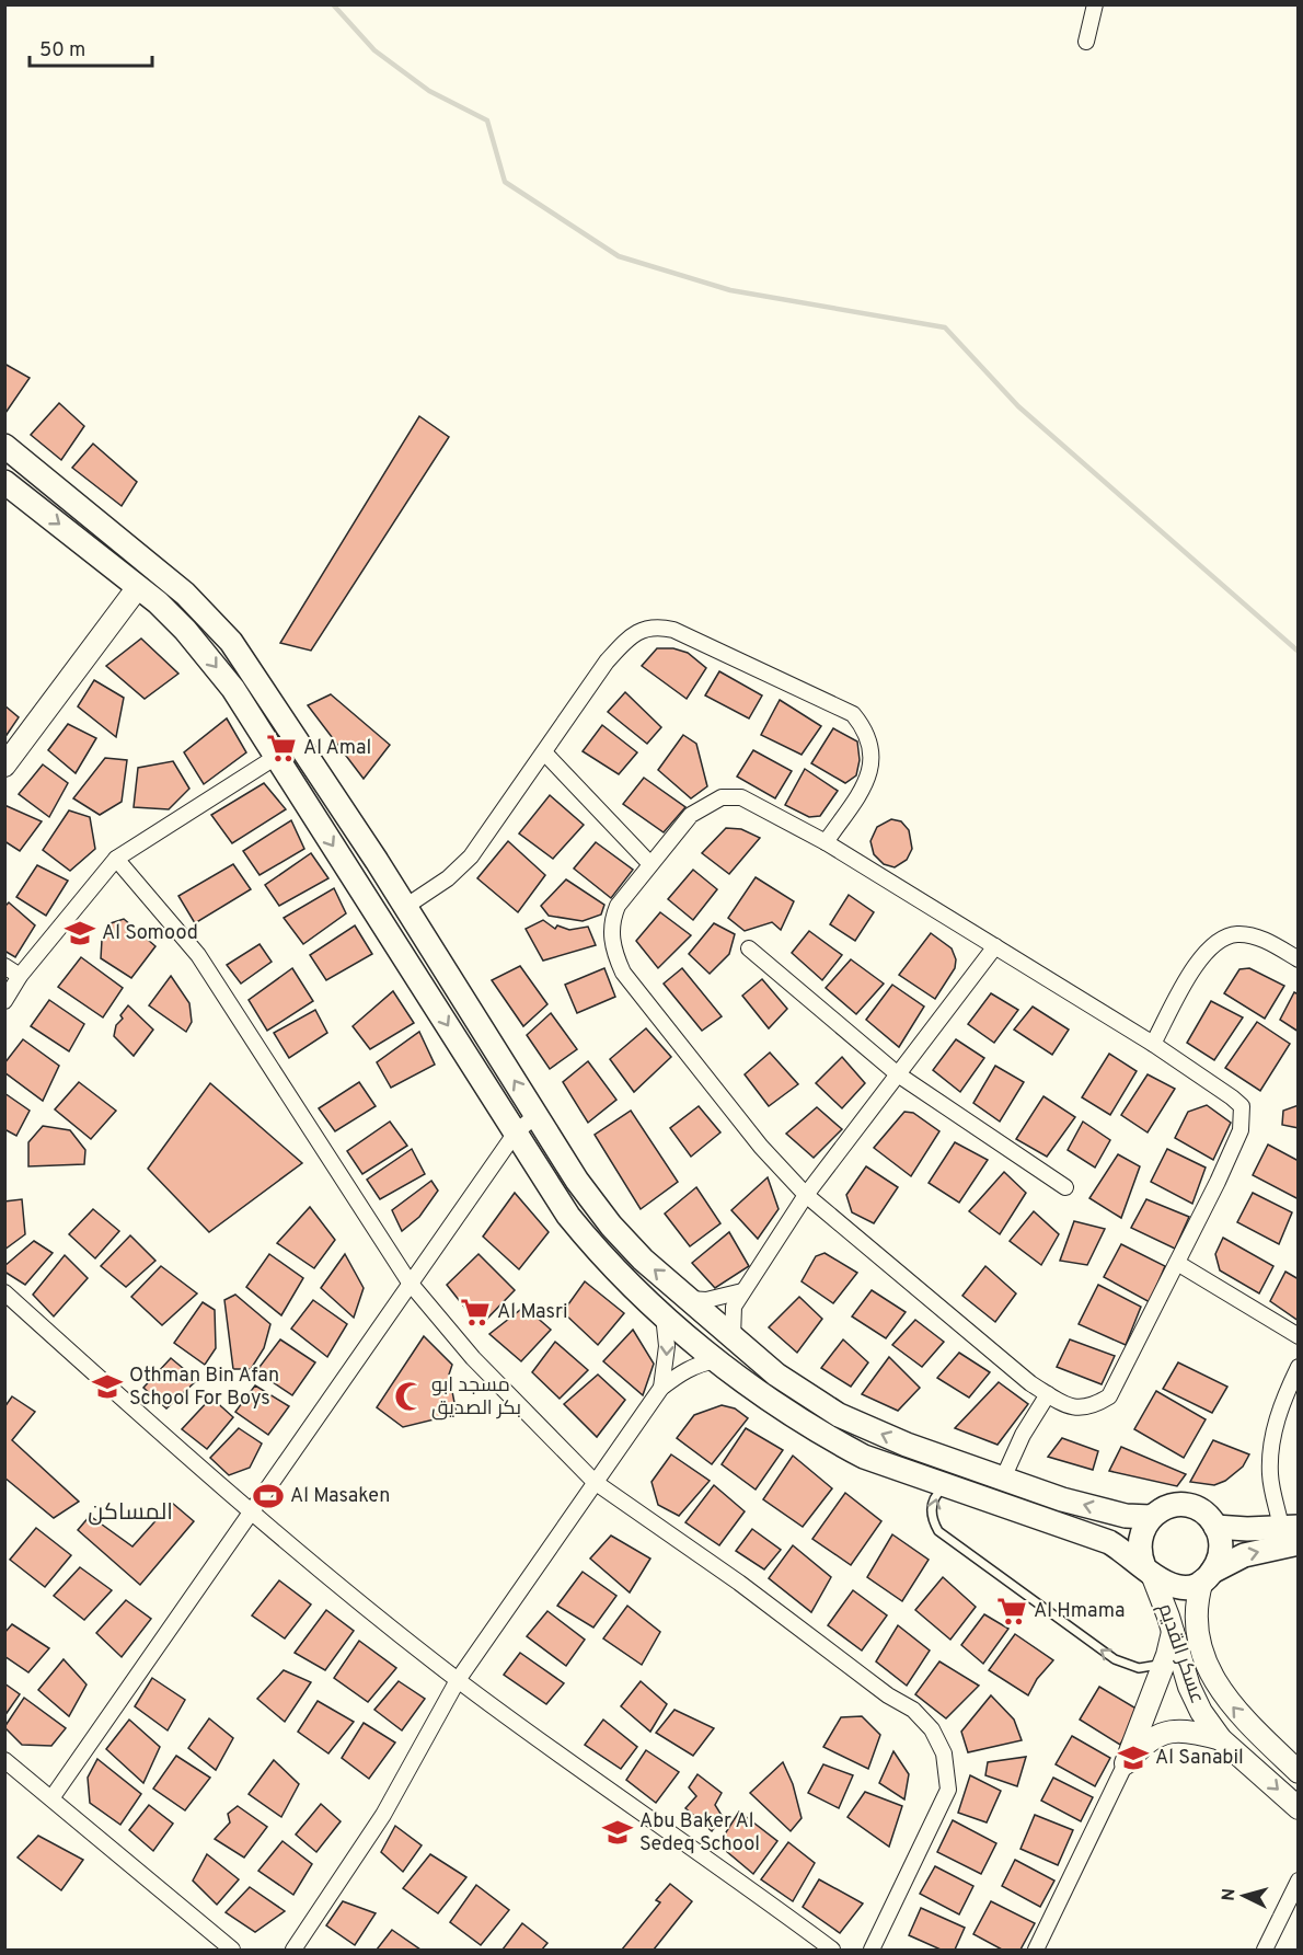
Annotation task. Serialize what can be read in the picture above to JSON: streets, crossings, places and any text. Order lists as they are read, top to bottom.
{
  "streets": {
    "street": ["عسكر القديم"]
  },
  "districts": ["المساكن"],
  "places": {
    "supermarket": ["Al Amal", "Al Masri", "Al Hmama"],
    "school or university": [
      "Al Somood",
      "Othman Bin Afan School For Boys",
      "Al Sanabil",
      "Abu Baker Al Sedeq School"
    ],
    "mosque": ["مسجد ابو بكر الصديق"],
    "sports": ["Al Masaken"]
  },
  "scale_bar": "50 m",
  "north": "left"
}
